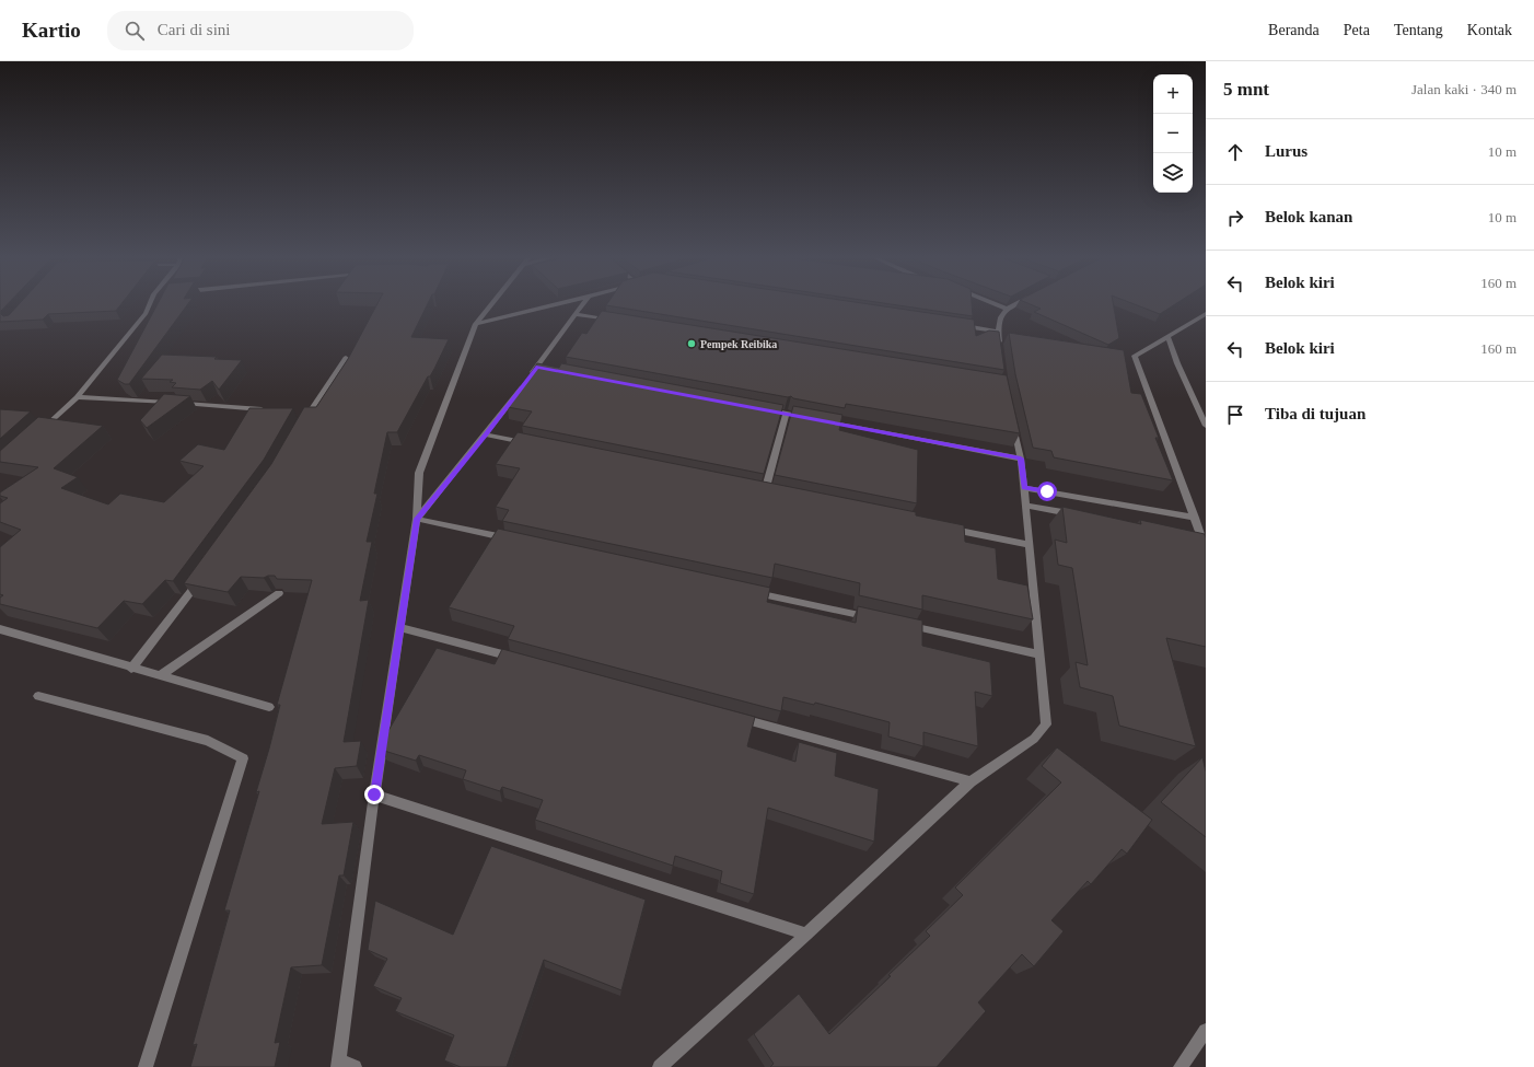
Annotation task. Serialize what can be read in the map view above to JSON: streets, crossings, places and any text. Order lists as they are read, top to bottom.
{
  "places": ["Pempek Reibika"],
  "page": {
    "header": "Kartio",
    "search": "Cari di sini",
    "nav": [
      "Beranda",
      "Peta",
      "Tentang",
      "Kontak"
    ],
    "heading": ["5 mnt", "Jalan kaki · 340 m"],
    "map_buttons": ["+", "−"],
    "list": [
      ["Lurus", "10 m"],
      ["Belok kanan", "10 m"],
      ["Belok kiri", "160 m"],
      ["Belok kiri", "160 m"],
      "Tiba di tujuan"
    ]
  }
}
